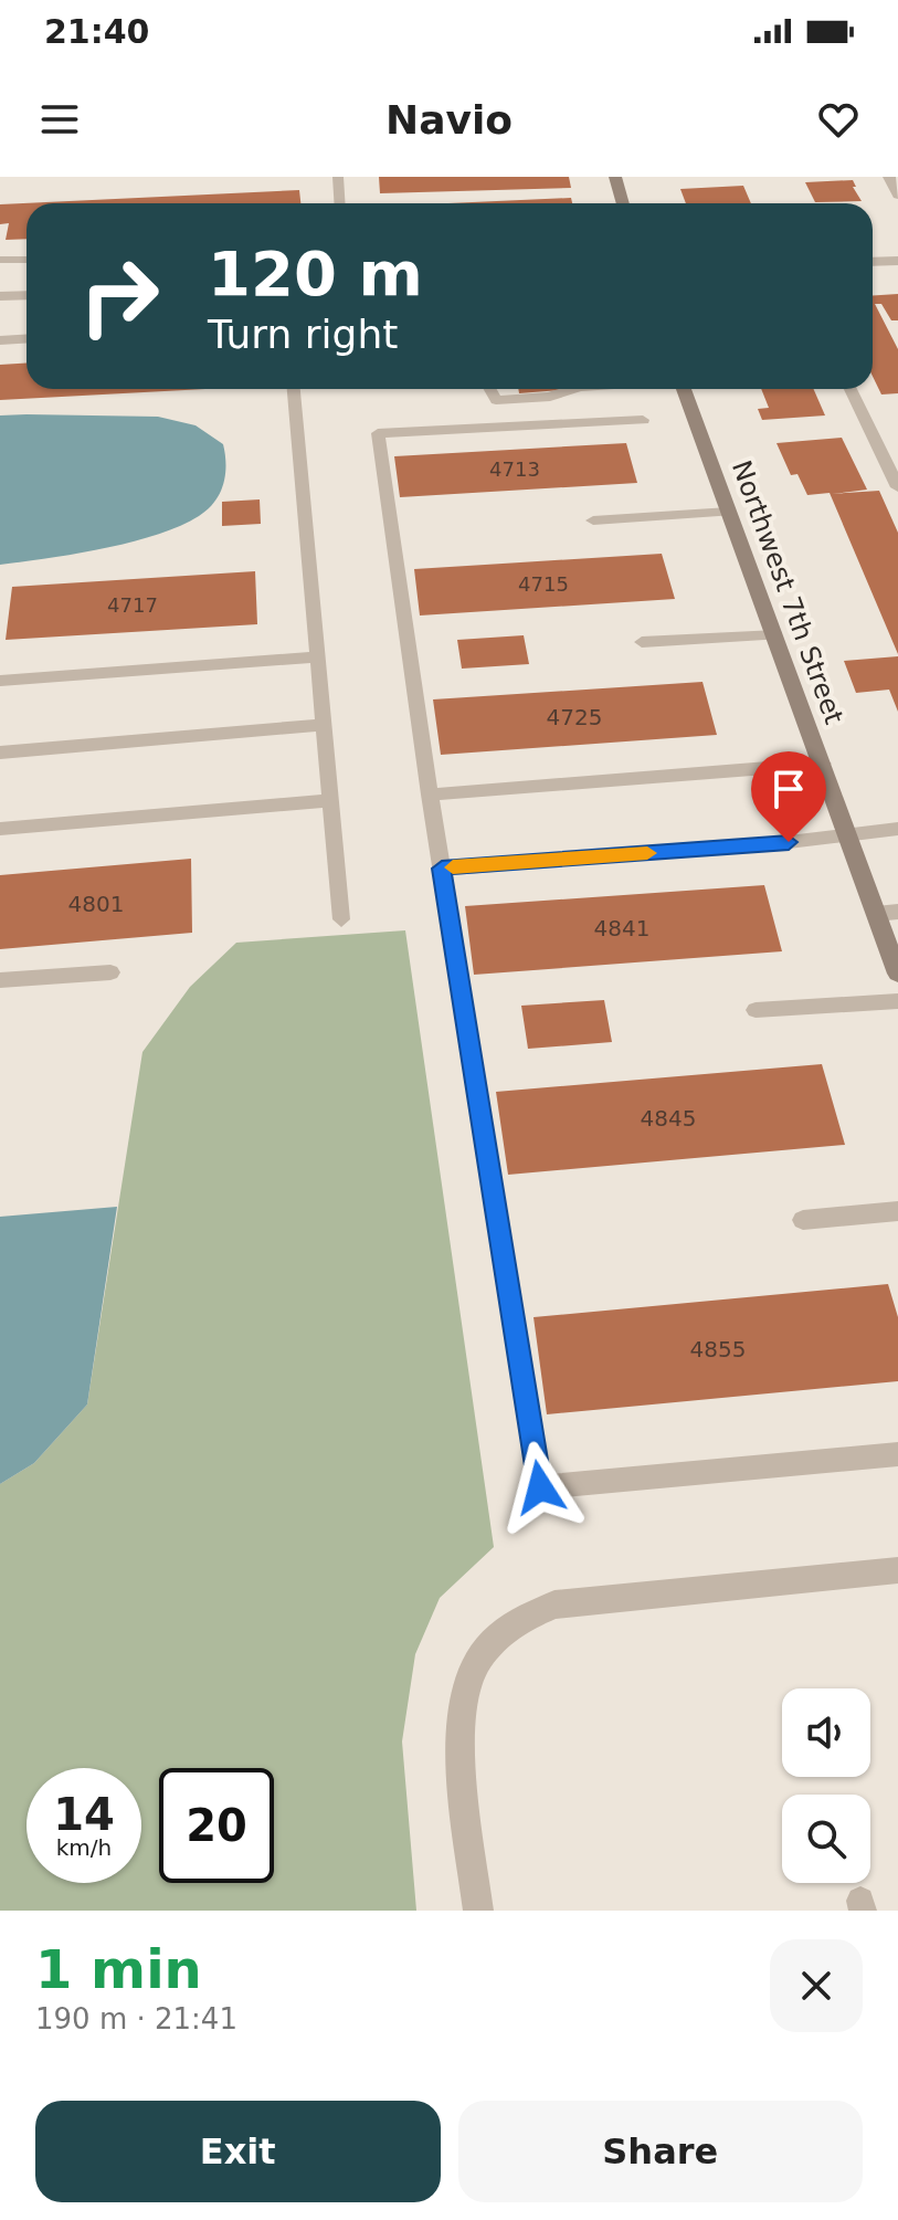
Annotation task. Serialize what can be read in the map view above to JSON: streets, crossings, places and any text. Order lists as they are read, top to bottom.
{
  "streets": {
    "main road": ["Northwest 7th Street"]
  },
  "house_numbers": [
    "4713",
    "4715",
    "4717",
    "4725",
    "4801",
    "4841",
    "4845",
    "4855"
  ],
  "page": {
    "status": "21:40",
    "header": "Navio",
    "turn": ["120 m", "Turn right"],
    "speed": "14 km/h",
    "limit": "20",
    "heading": ["1 min", "190 m · 21:41"],
    "buttons": ["Exit", "Share"]
  }
}
